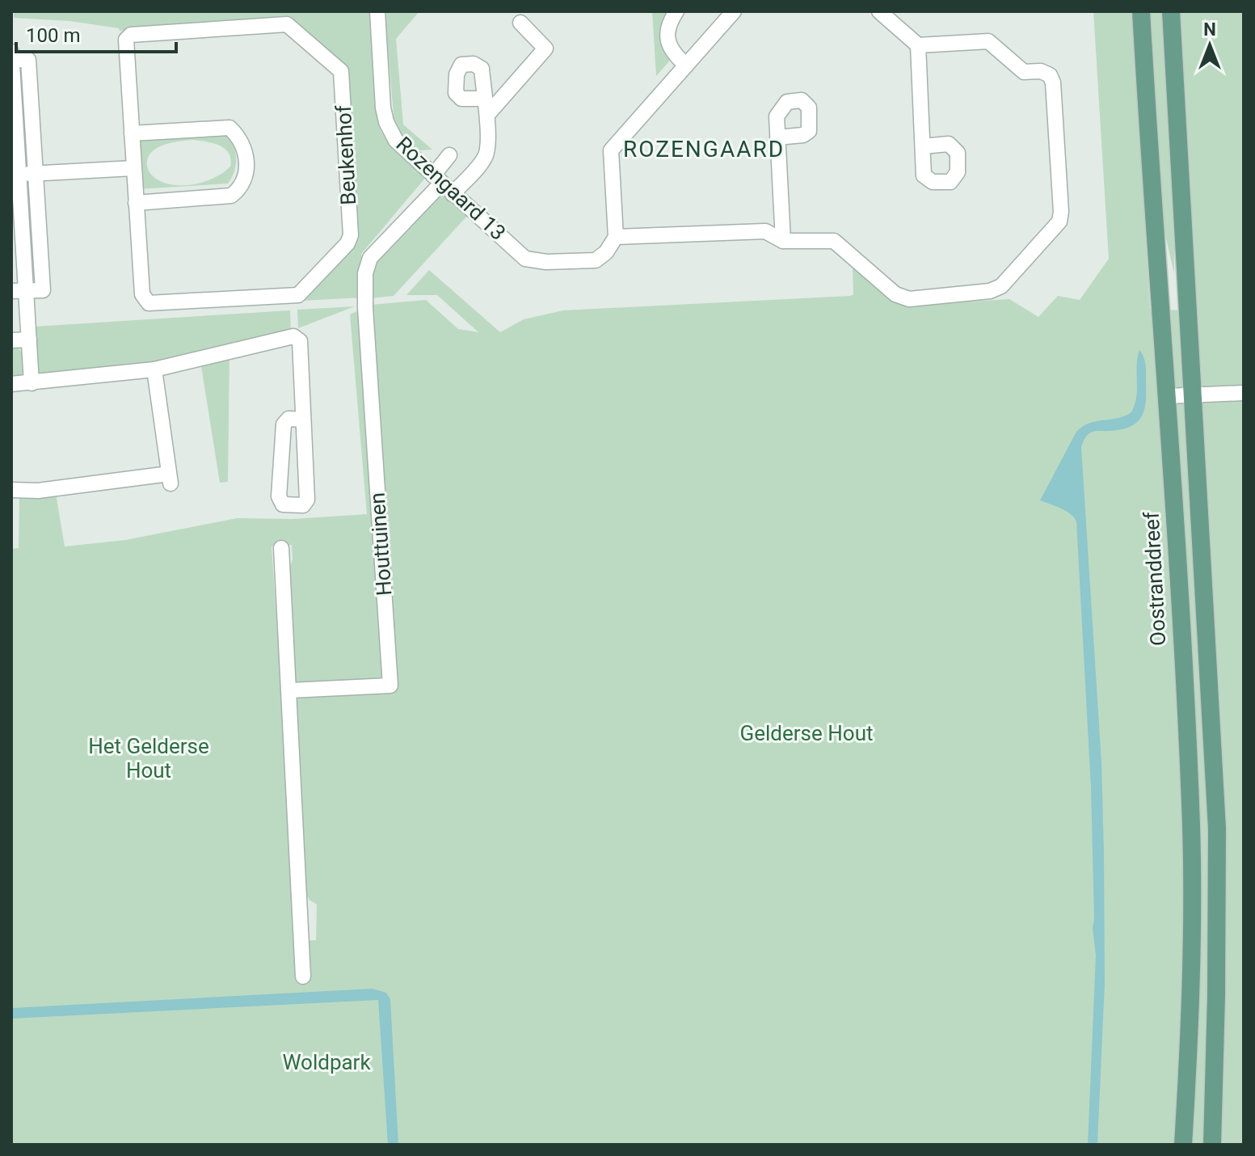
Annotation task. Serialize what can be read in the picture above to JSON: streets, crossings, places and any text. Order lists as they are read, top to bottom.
{
  "streets": {
    "main road": ["Oostranddreef"],
    "street": ["Beukenhof", "Rozengaard 13", "Houttuinen"]
  },
  "crossings": [
    ["Rozengaard 13", "Houttuinen"]
  ],
  "districts": ["ROZENGAARD"],
  "parks": ["Gelderse Hout", "Het Gelderse Hout", "Woldpark"],
  "scale_bar": "100 m",
  "north": "top"
}
